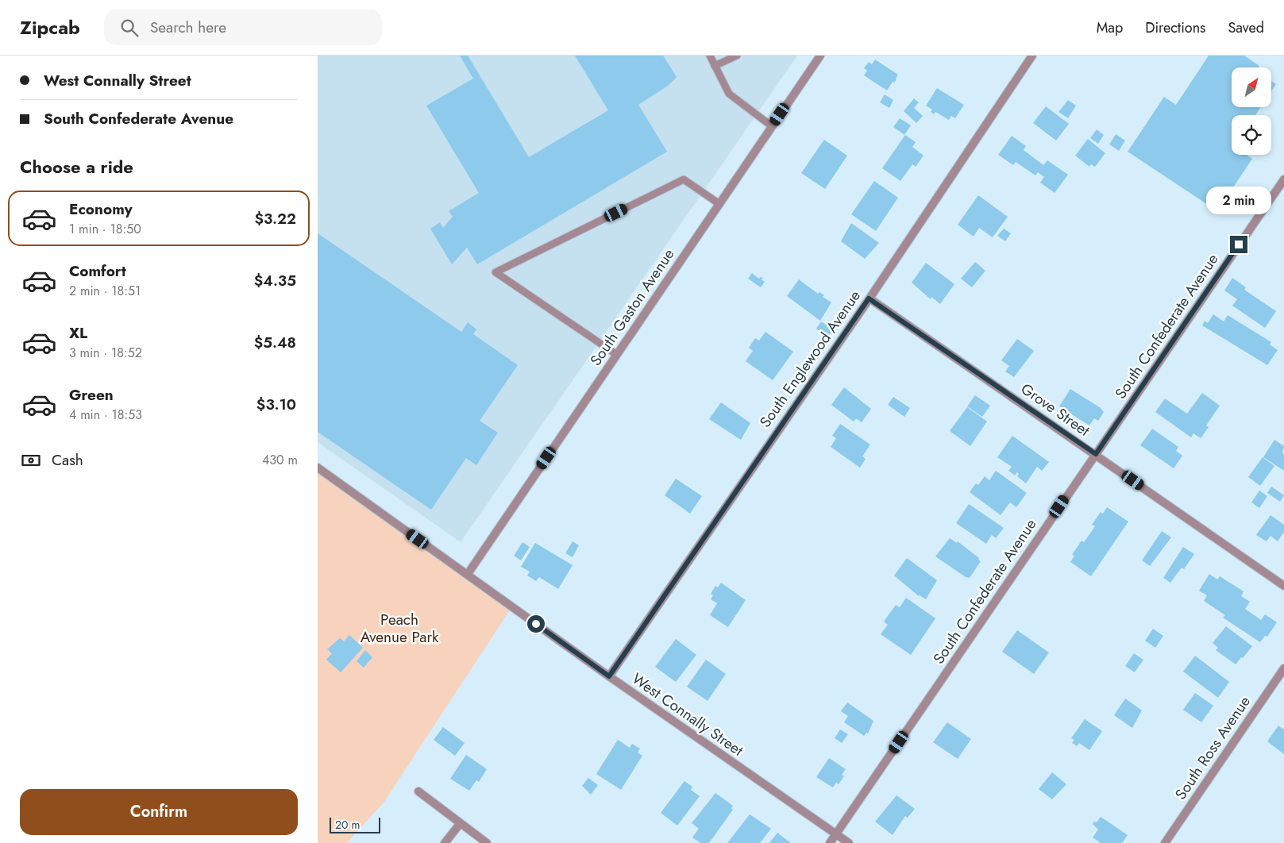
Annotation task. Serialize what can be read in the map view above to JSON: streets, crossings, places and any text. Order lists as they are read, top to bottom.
{
  "streets": {
    "street": [
      "South Gaston Avenue",
      "South Confederate Avenue",
      "South Englewood Avenue",
      "Grove Street",
      "West Connally Street",
      "South Ross Avenue"
    ]
  },
  "crossings": [
    ["South Gaston Avenue", "West Connally Street"],
    ["South Confederate Avenue", "Grove Street"],
    ["South Confederate Avenue", "West Connally Street"],
    ["South Englewood Avenue", "Grove Street"],
    ["South Englewood Avenue", "West Connally Street"]
  ],
  "parks": ["Peach Avenue Park"],
  "scale_bar": "20 m",
  "north": "top right",
  "page": {
    "header": "Zipcab",
    "search": "Search here",
    "nav": ["Map", "Directions", "Saved"],
    "banner": ["West Connally Street", "South Confederate Avenue"],
    "heading": "Choose a ride",
    "bubble": "2 min",
    "list": [
      {
        "name": "Economy",
        "note": "1 min · 18:50",
        "value": "$3.22"
      },
      {
        "name": "Comfort",
        "note": "2 min · 18:51",
        "value": "$4.35"
      },
      {
        "name": "XL",
        "note": "3 min · 18:52",
        "value": "$5.48"
      },
      {
        "name": "Green",
        "note": "4 min · 18:53",
        "value": "$3.10"
      }
    ],
    "pay": ["Cash", "430 m"],
    "buttons": "Confirm",
    "scale": "20 m"
  }
}
